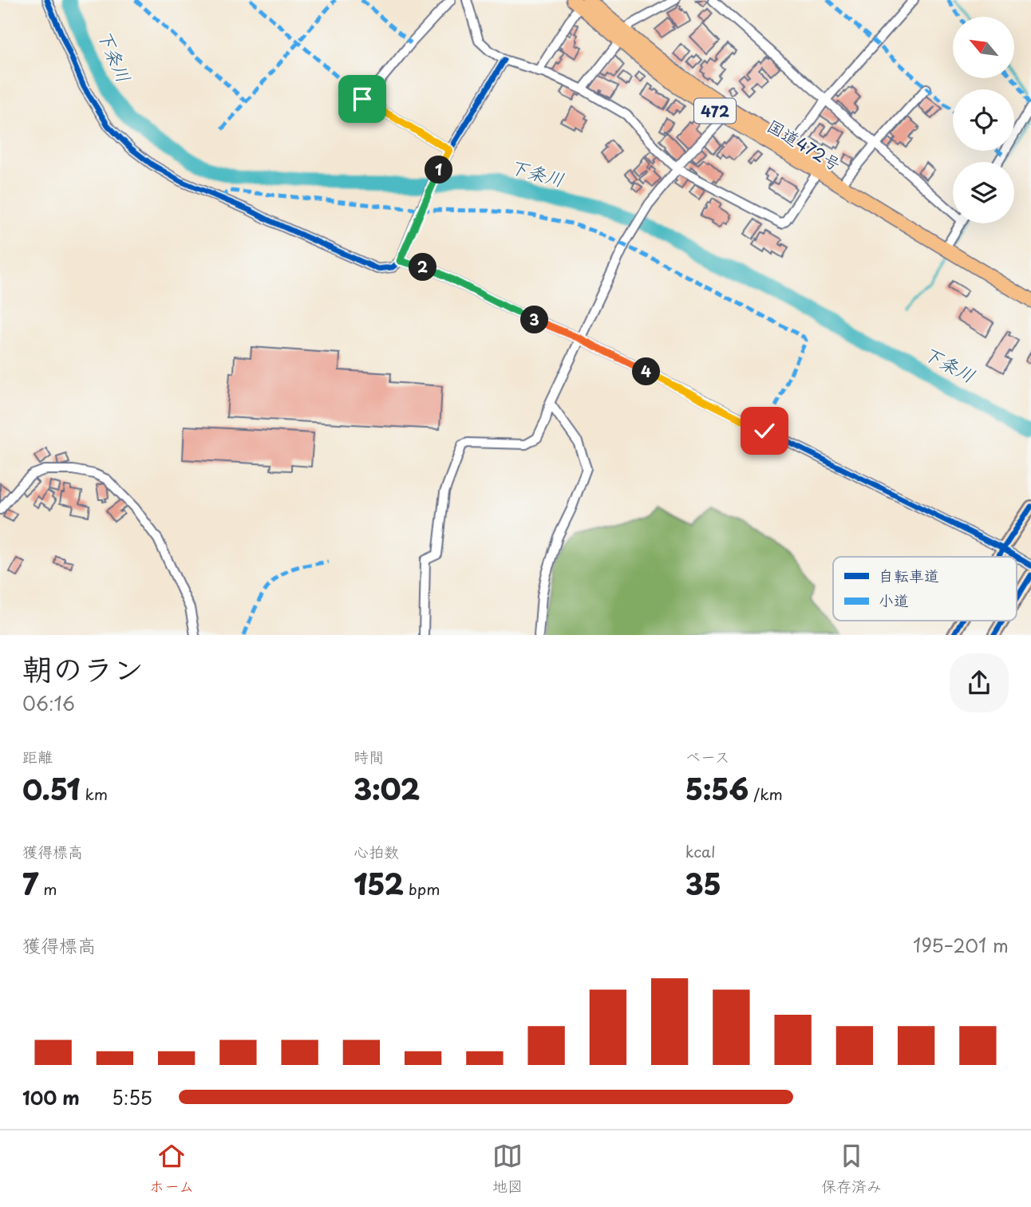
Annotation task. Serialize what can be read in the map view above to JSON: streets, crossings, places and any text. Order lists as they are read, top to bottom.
{
  "streets": {
    "highway": ["472", "国道472号"]
  },
  "water": ["下条川"],
  "legend": ["自転車道", "小道"],
  "north": "top left",
  "page": {
    "pins": [
      "1",
      "2",
      "3",
      "4"
    ],
    "heading": ["朝のラン", "06:16"],
    "stats": [
      ["距離", "0.51 km"],
      ["時間", "3:02"],
      ["ペース", "5:56 /km"],
      ["獲得標高", "7 m"],
      ["心拍数", "152 bpm"],
      ["kcal", "35"]
    ],
    "chart": ["獲得標高", "195–201 m"],
    "list": [
      {
        "name": "100 m",
        "note": "5:55"
      }
    ],
    "tabs": ["ホーム", "地図", "保存済み"]
  }
}
